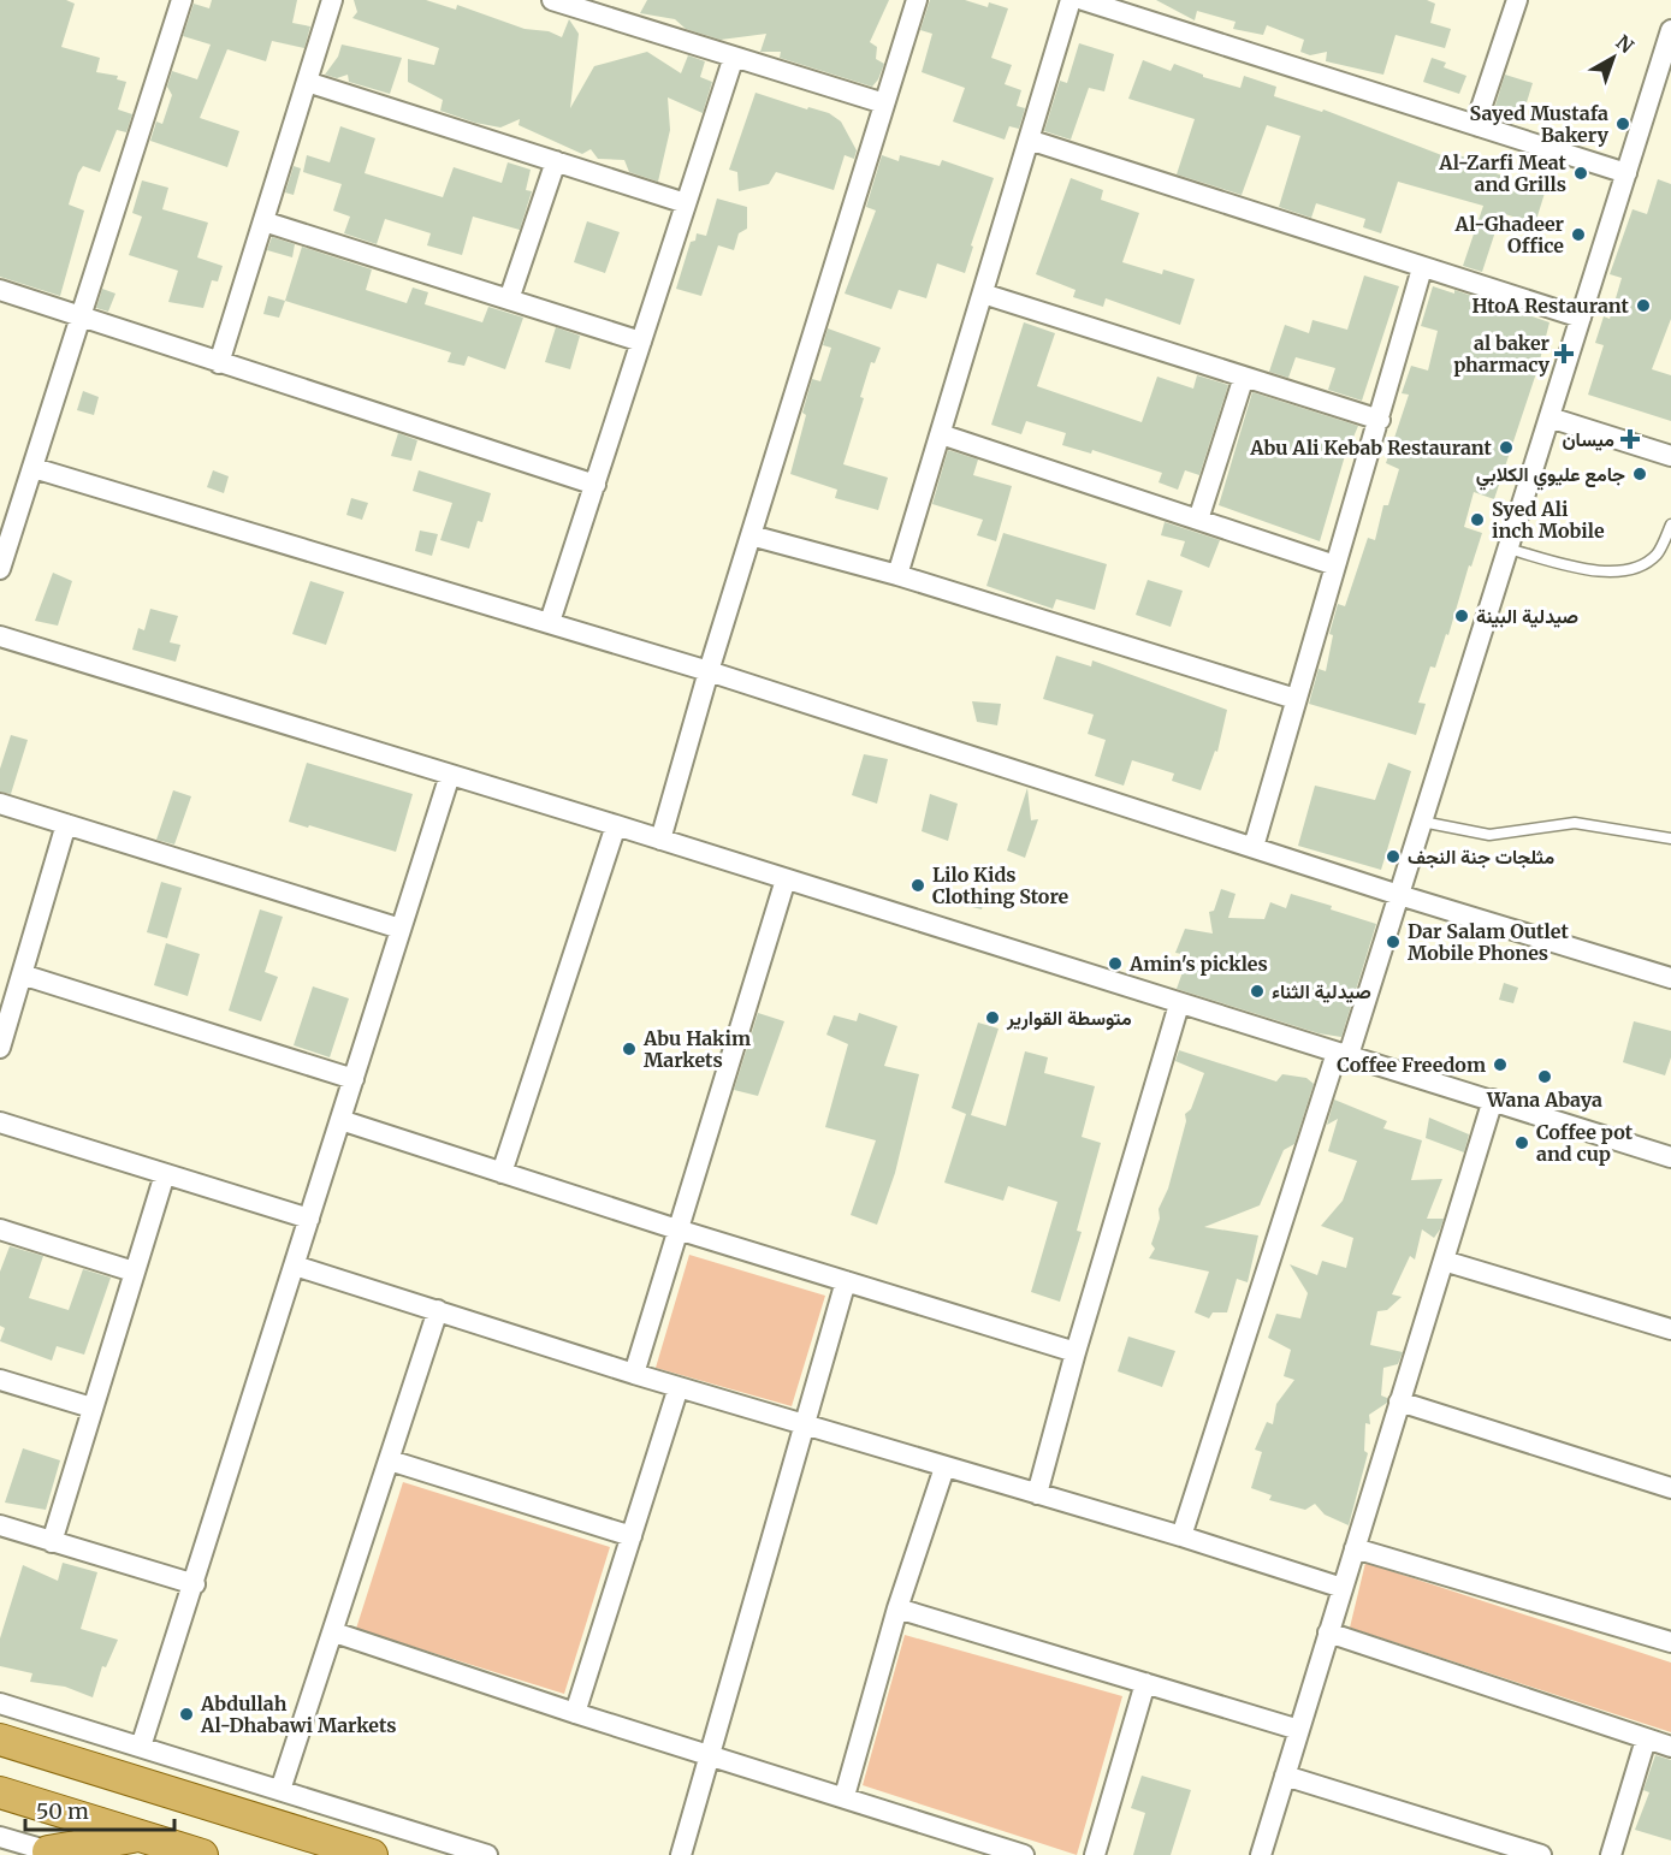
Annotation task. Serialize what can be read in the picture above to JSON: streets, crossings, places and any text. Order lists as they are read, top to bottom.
{
  "places": {
    "other": [
      "Sayed Mustafa Bakery",
      "Al-Zarfi Meat and Grills",
      "Al-Ghadeer Office",
      "HtoA Restaurant",
      "Abu Ali Kebab Restaurant",
      "جامع عليوي الكلابي",
      "Syed Ali inch Mobile",
      "صيدلية البينة",
      "مثلجات جنة النجف",
      "Lilo Kids Clothing Store",
      "Dar Salam Outlet Mobile Phones",
      "Amin's pickles",
      "صيدلية الثناء",
      "متوسطة القوارير",
      "Abu Hakim Markets",
      "Coffee Freedom",
      "Wana Abaya",
      "Coffee pot and cup",
      "Abdullah Al-Dhabawi Markets"
    ],
    "health": ["al baker pharmacy", "ميسان"]
  },
  "scale_bar": "50 m",
  "north": "top right"
}
